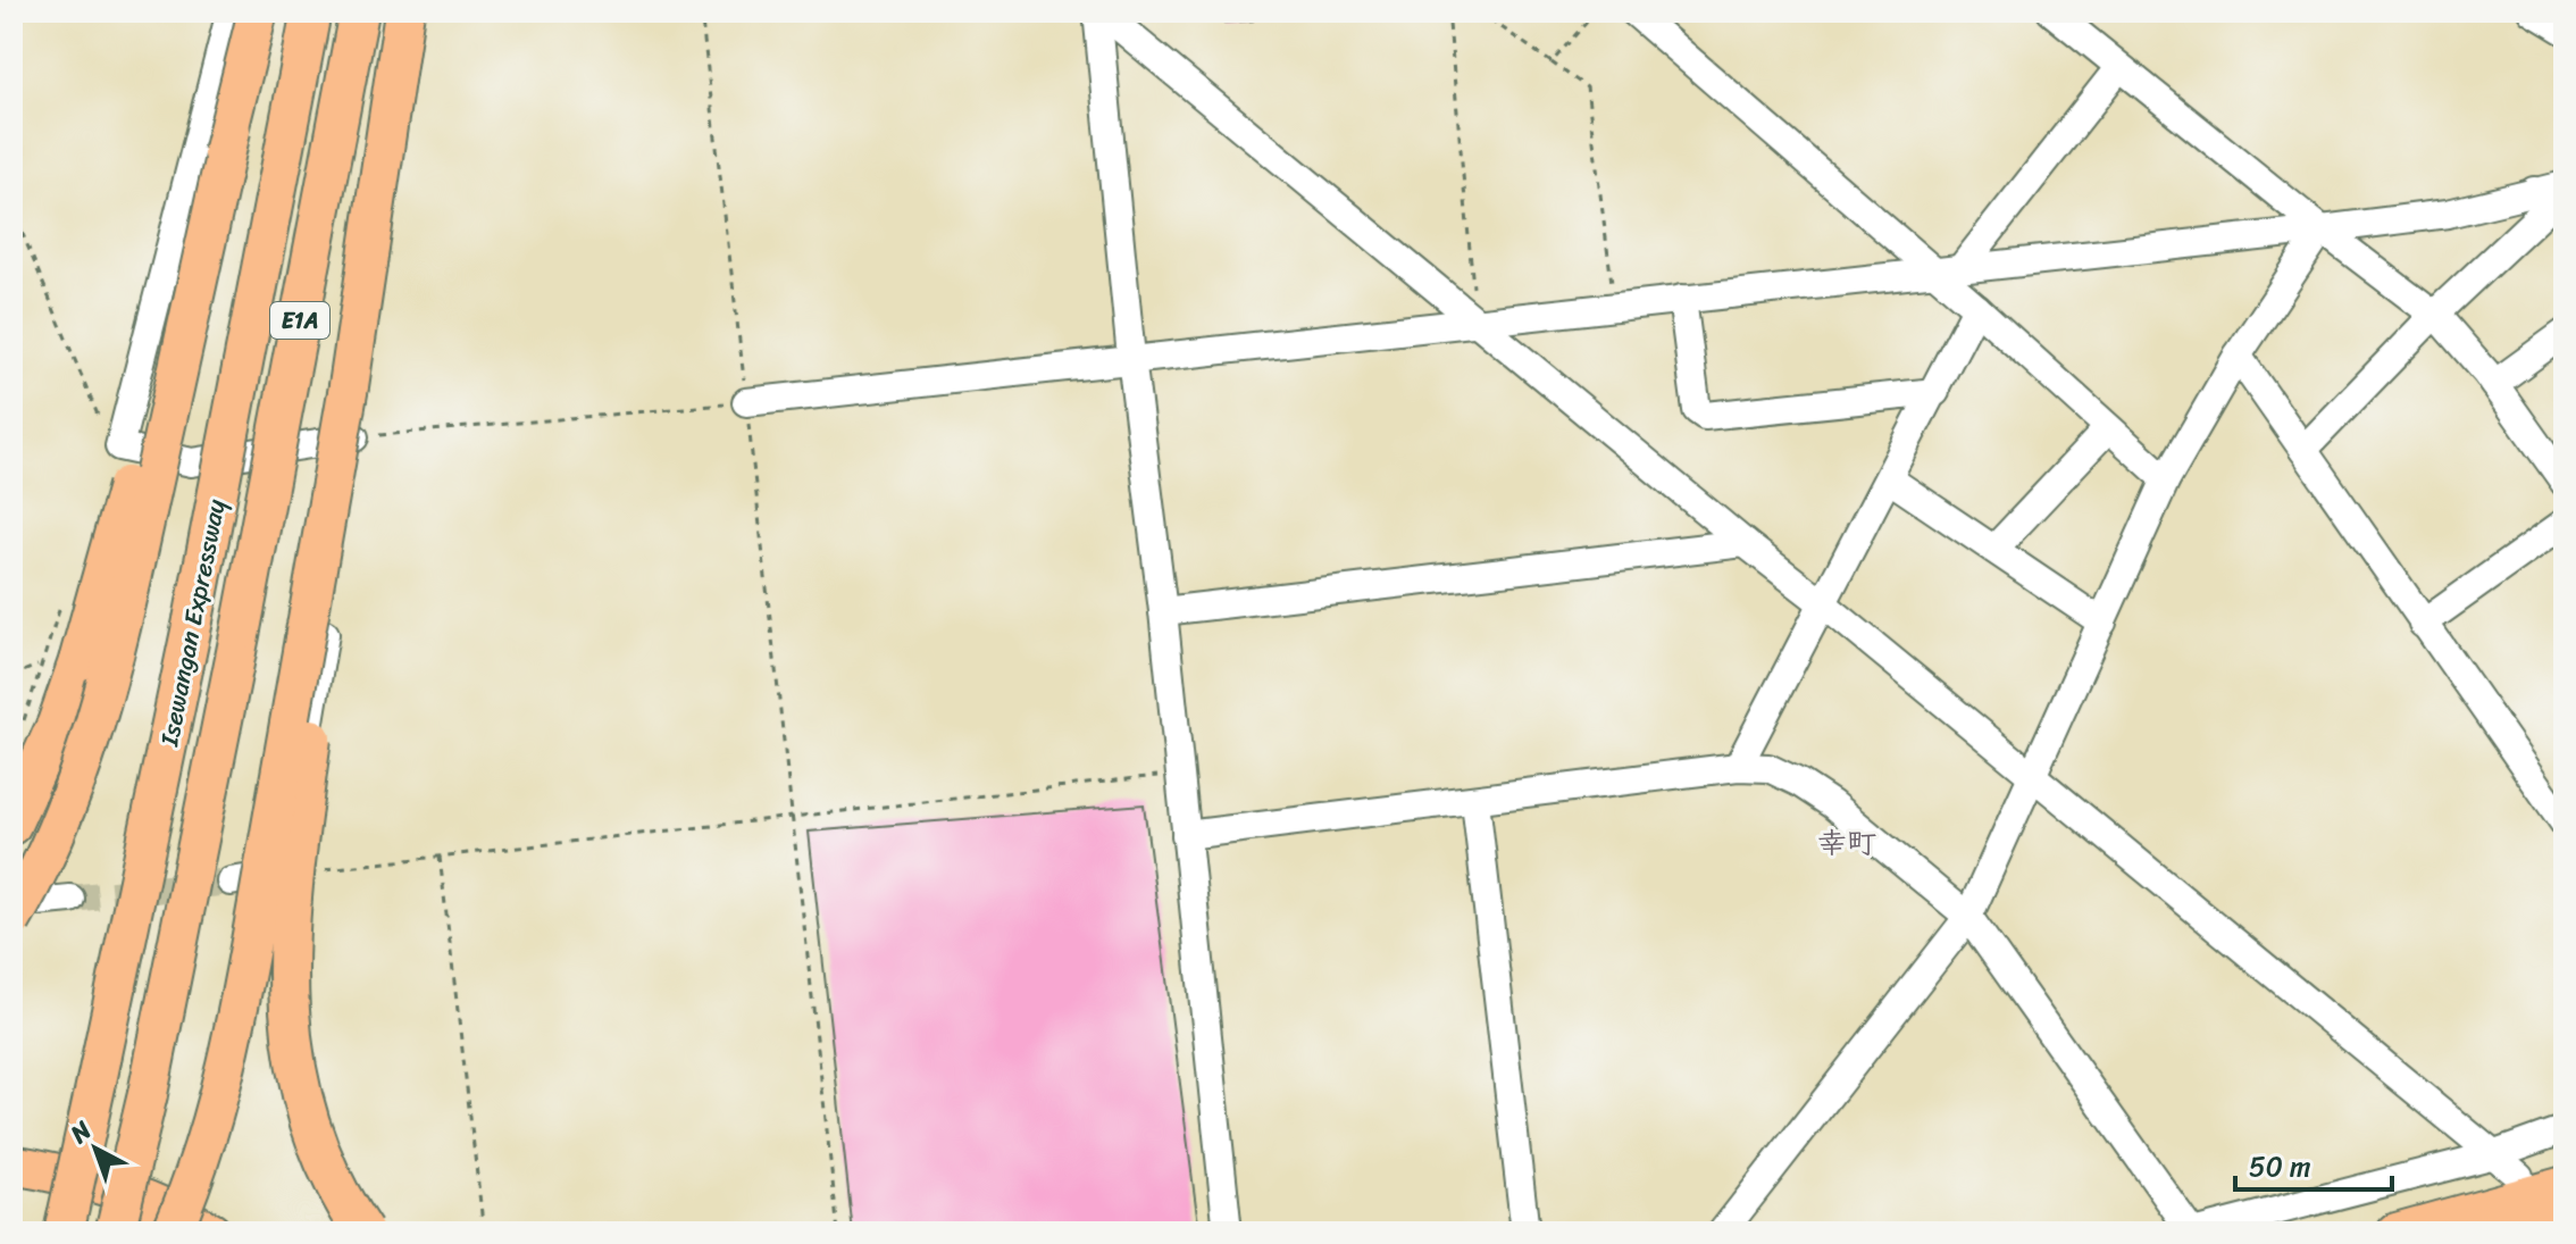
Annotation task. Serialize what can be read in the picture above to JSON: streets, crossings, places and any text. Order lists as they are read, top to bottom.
{
  "streets": {
    "highway": ["E1A", "Isewangan Expressway"]
  },
  "districts": ["幸町"],
  "scale_bar": "50 m",
  "north": "top left"
}
